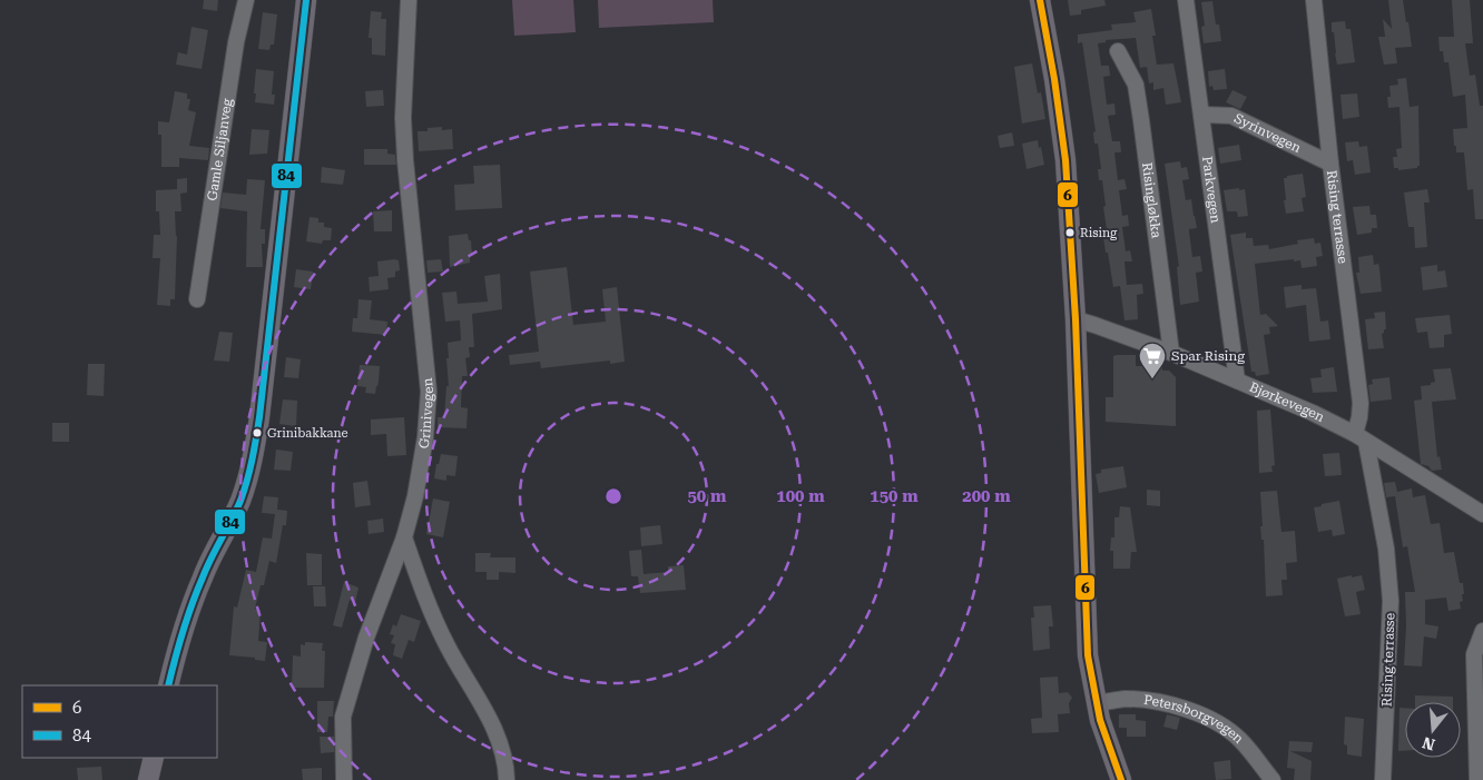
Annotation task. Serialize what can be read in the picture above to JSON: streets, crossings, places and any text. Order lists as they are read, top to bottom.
{
  "streets": {
    "street": [
      "Syrinvegen",
      "Gamle Siljanveg",
      "Parkvegen",
      "Risingløkka",
      "Rising terrasse",
      "Bjørkevegen",
      "Grinivegen",
      "Petersborgvegen"
    ]
  },
  "crossings": [
    ["Syrinvegen", "Parkvegen"],
    ["Syrinvegen", "Rising terrasse"],
    ["Parkvegen", "Bjørkevegen"],
    ["Risingløkka", "Bjørkevegen"],
    ["Rising terrasse", "Bjørkevegen"]
  ],
  "places": {
    "other": ["Rising", "Grinibakkane"],
    "supermarket": ["Spar Rising"]
  },
  "lines": ["transit line 6", "transit line 84"],
  "legend": ["6", "84"],
  "north": "bottom",
  "rings": [
    "50 m",
    "100 m",
    "150 m",
    "200 m"
  ]
}
